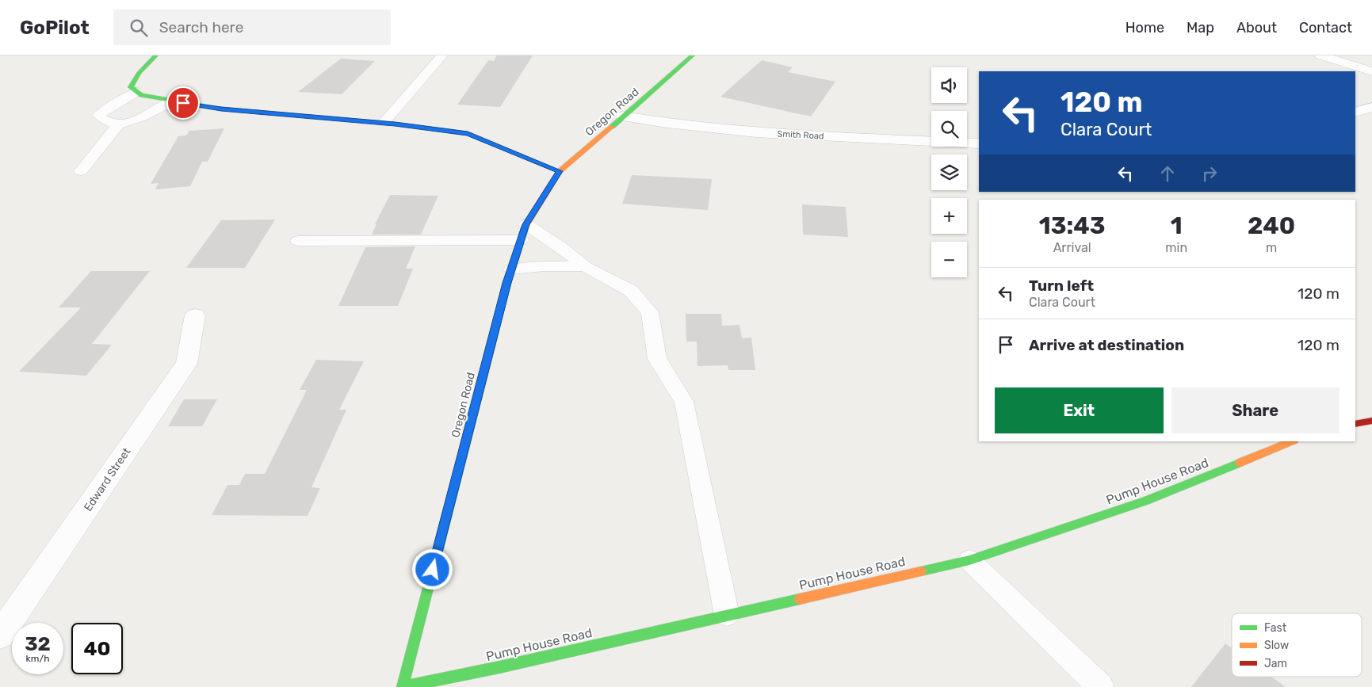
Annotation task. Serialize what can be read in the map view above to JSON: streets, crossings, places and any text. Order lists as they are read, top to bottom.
{
  "streets": {
    "street": [
      "Oregon Road",
      "Smith Road",
      "Edward Street",
      "Pump House Road"
    ]
  },
  "crossings": [
    ["Oregon Road", "Smith Road"],
    ["Oregon Road", "Pump House Road"]
  ],
  "legend": ["Fast", "Slow", "Jam"],
  "page": {
    "header": "GoPilot",
    "search": "Search here",
    "nav": [
      "Home",
      "Map",
      "About",
      "Contact"
    ],
    "map_buttons": ["+", "−"],
    "turn": ["120 m", "Clara Court"],
    "eta": [
      "13:43",
      "Arrival",
      "1",
      "min",
      "240",
      "m"
    ],
    "list": [
      {
        "name": "Turn left",
        "note": "Clara Court",
        "value": "120 m"
      },
      {
        "name": "Arrive at destination",
        "value": "120 m"
      }
    ],
    "buttons": ["Exit", "Share"],
    "speed": "32 km/h",
    "limit": "40"
  }
}
